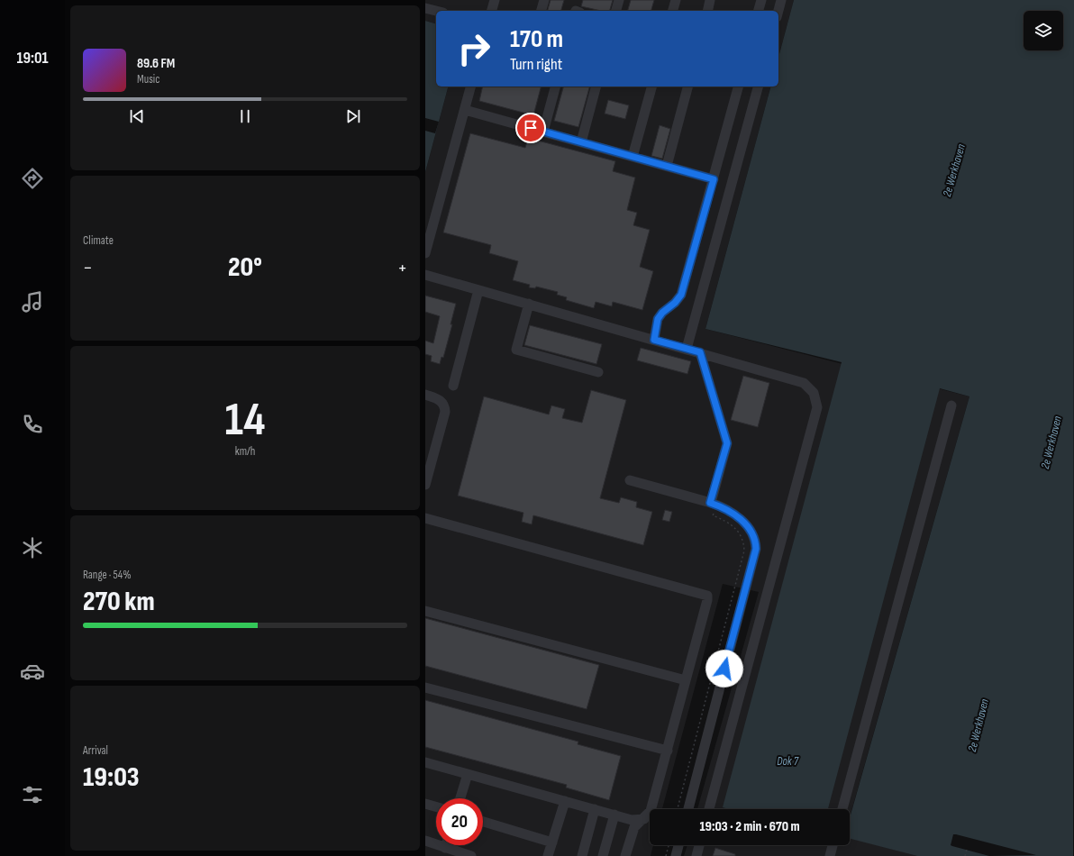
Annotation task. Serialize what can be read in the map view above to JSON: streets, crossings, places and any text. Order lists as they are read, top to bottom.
{
  "water": ["2e Werkhaven", "Dok 7"],
  "page": {
    "tabs": "19:01",
    "turn": ["170 m", "Turn right"],
    "song": ["89.6 FM", "Music"],
    "tile": [
      "Climate",
      ["14", "km/h"],
      ["Range · 54%", "270 km"],
      ["Arrival", "19:03"]
    ],
    "heat": ["−", "20°", "+"],
    "limit": "20",
    "trip": "19:03 · 2 min · 670 m"
  }
}
